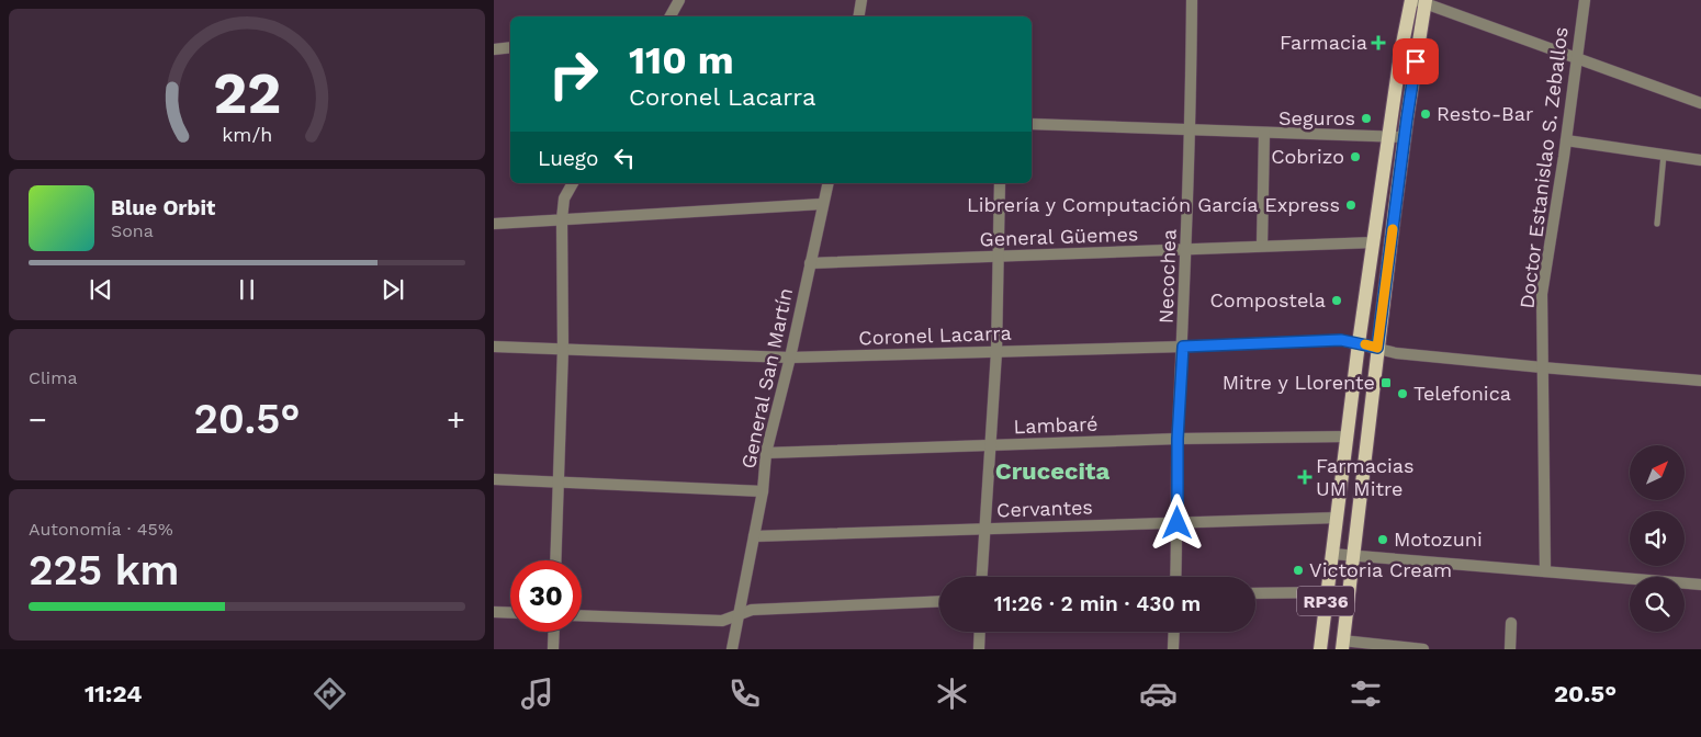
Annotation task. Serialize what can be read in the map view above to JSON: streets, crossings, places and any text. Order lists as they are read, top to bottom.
{
  "streets": {
    "main road": ["RP36"],
    "street": [
      "Doctor Estanislao S. Zeballos",
      "General Güemes",
      "Necochea",
      "Coronel Lacarra",
      "General San Martín",
      "Lambaré",
      "Cervantes"
    ]
  },
  "crossings": [
    ["Doctor Estanislao S. Zeballos", "Coronel Lacarra"],
    ["General Güemes", "Necochea"],
    ["General Güemes", "General San Martín"],
    ["General Güemes", "RP36"],
    ["Necochea", "Coronel Lacarra"],
    ["Necochea", "Lambaré"],
    ["Necochea", "Cervantes"],
    ["Coronel Lacarra", "General San Martín"],
    ["Coronel Lacarra", "RP36"],
    ["General San Martín", "Lambaré"],
    ["General San Martín", "Cervantes"],
    ["Lambaré", "RP36"],
    ["Cervantes", "RP36"]
  ],
  "districts": ["Crucecita"],
  "places": {
    "health": ["Farmacia", "Farmacias UM Mitre"],
    "other": [
      "Resto-Bar",
      "Seguros",
      "Cobrizo",
      "Librería y Computación García Express",
      "Compostela",
      "Telefonica",
      "Motozuni",
      "Victoria Cream"
    ],
    "transit": ["Mitre y Llorente"]
  },
  "north": "top right",
  "page": {
    "turn": ["110 m", "Coronel Lacarra"],
    "then": "Luego",
    "song": ["Blue Orbit", "Sona"],
    "tile": [
      "Clima",
      ["Autonomía · 45%", "225 km"]
    ],
    "heat": ["−", "20.5°", "+"],
    "limit": "30",
    "trip": "11:26 · 2 min · 430 m",
    "tabs": ["11:24", "20.5°"],
    "gauge": ["22", "km/h"]
  }
}
